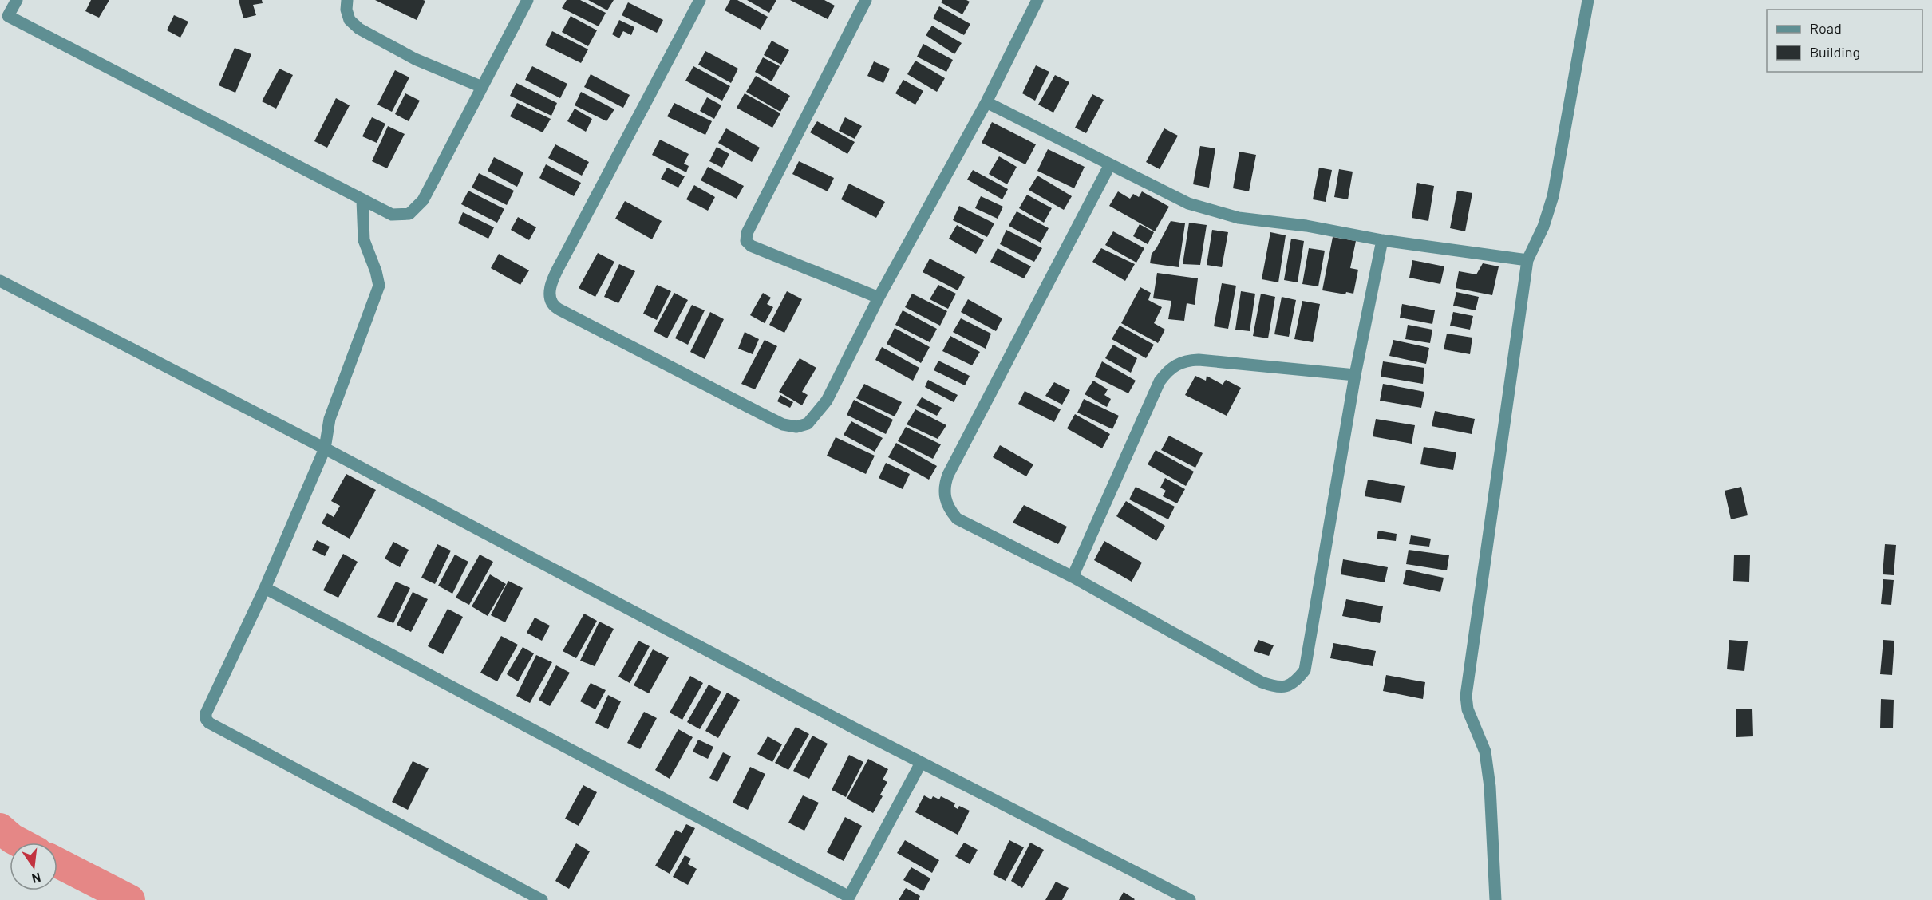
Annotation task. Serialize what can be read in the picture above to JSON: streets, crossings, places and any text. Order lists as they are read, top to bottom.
{
  "legend": ["Road", "Building"],
  "north": "bottom"
}
